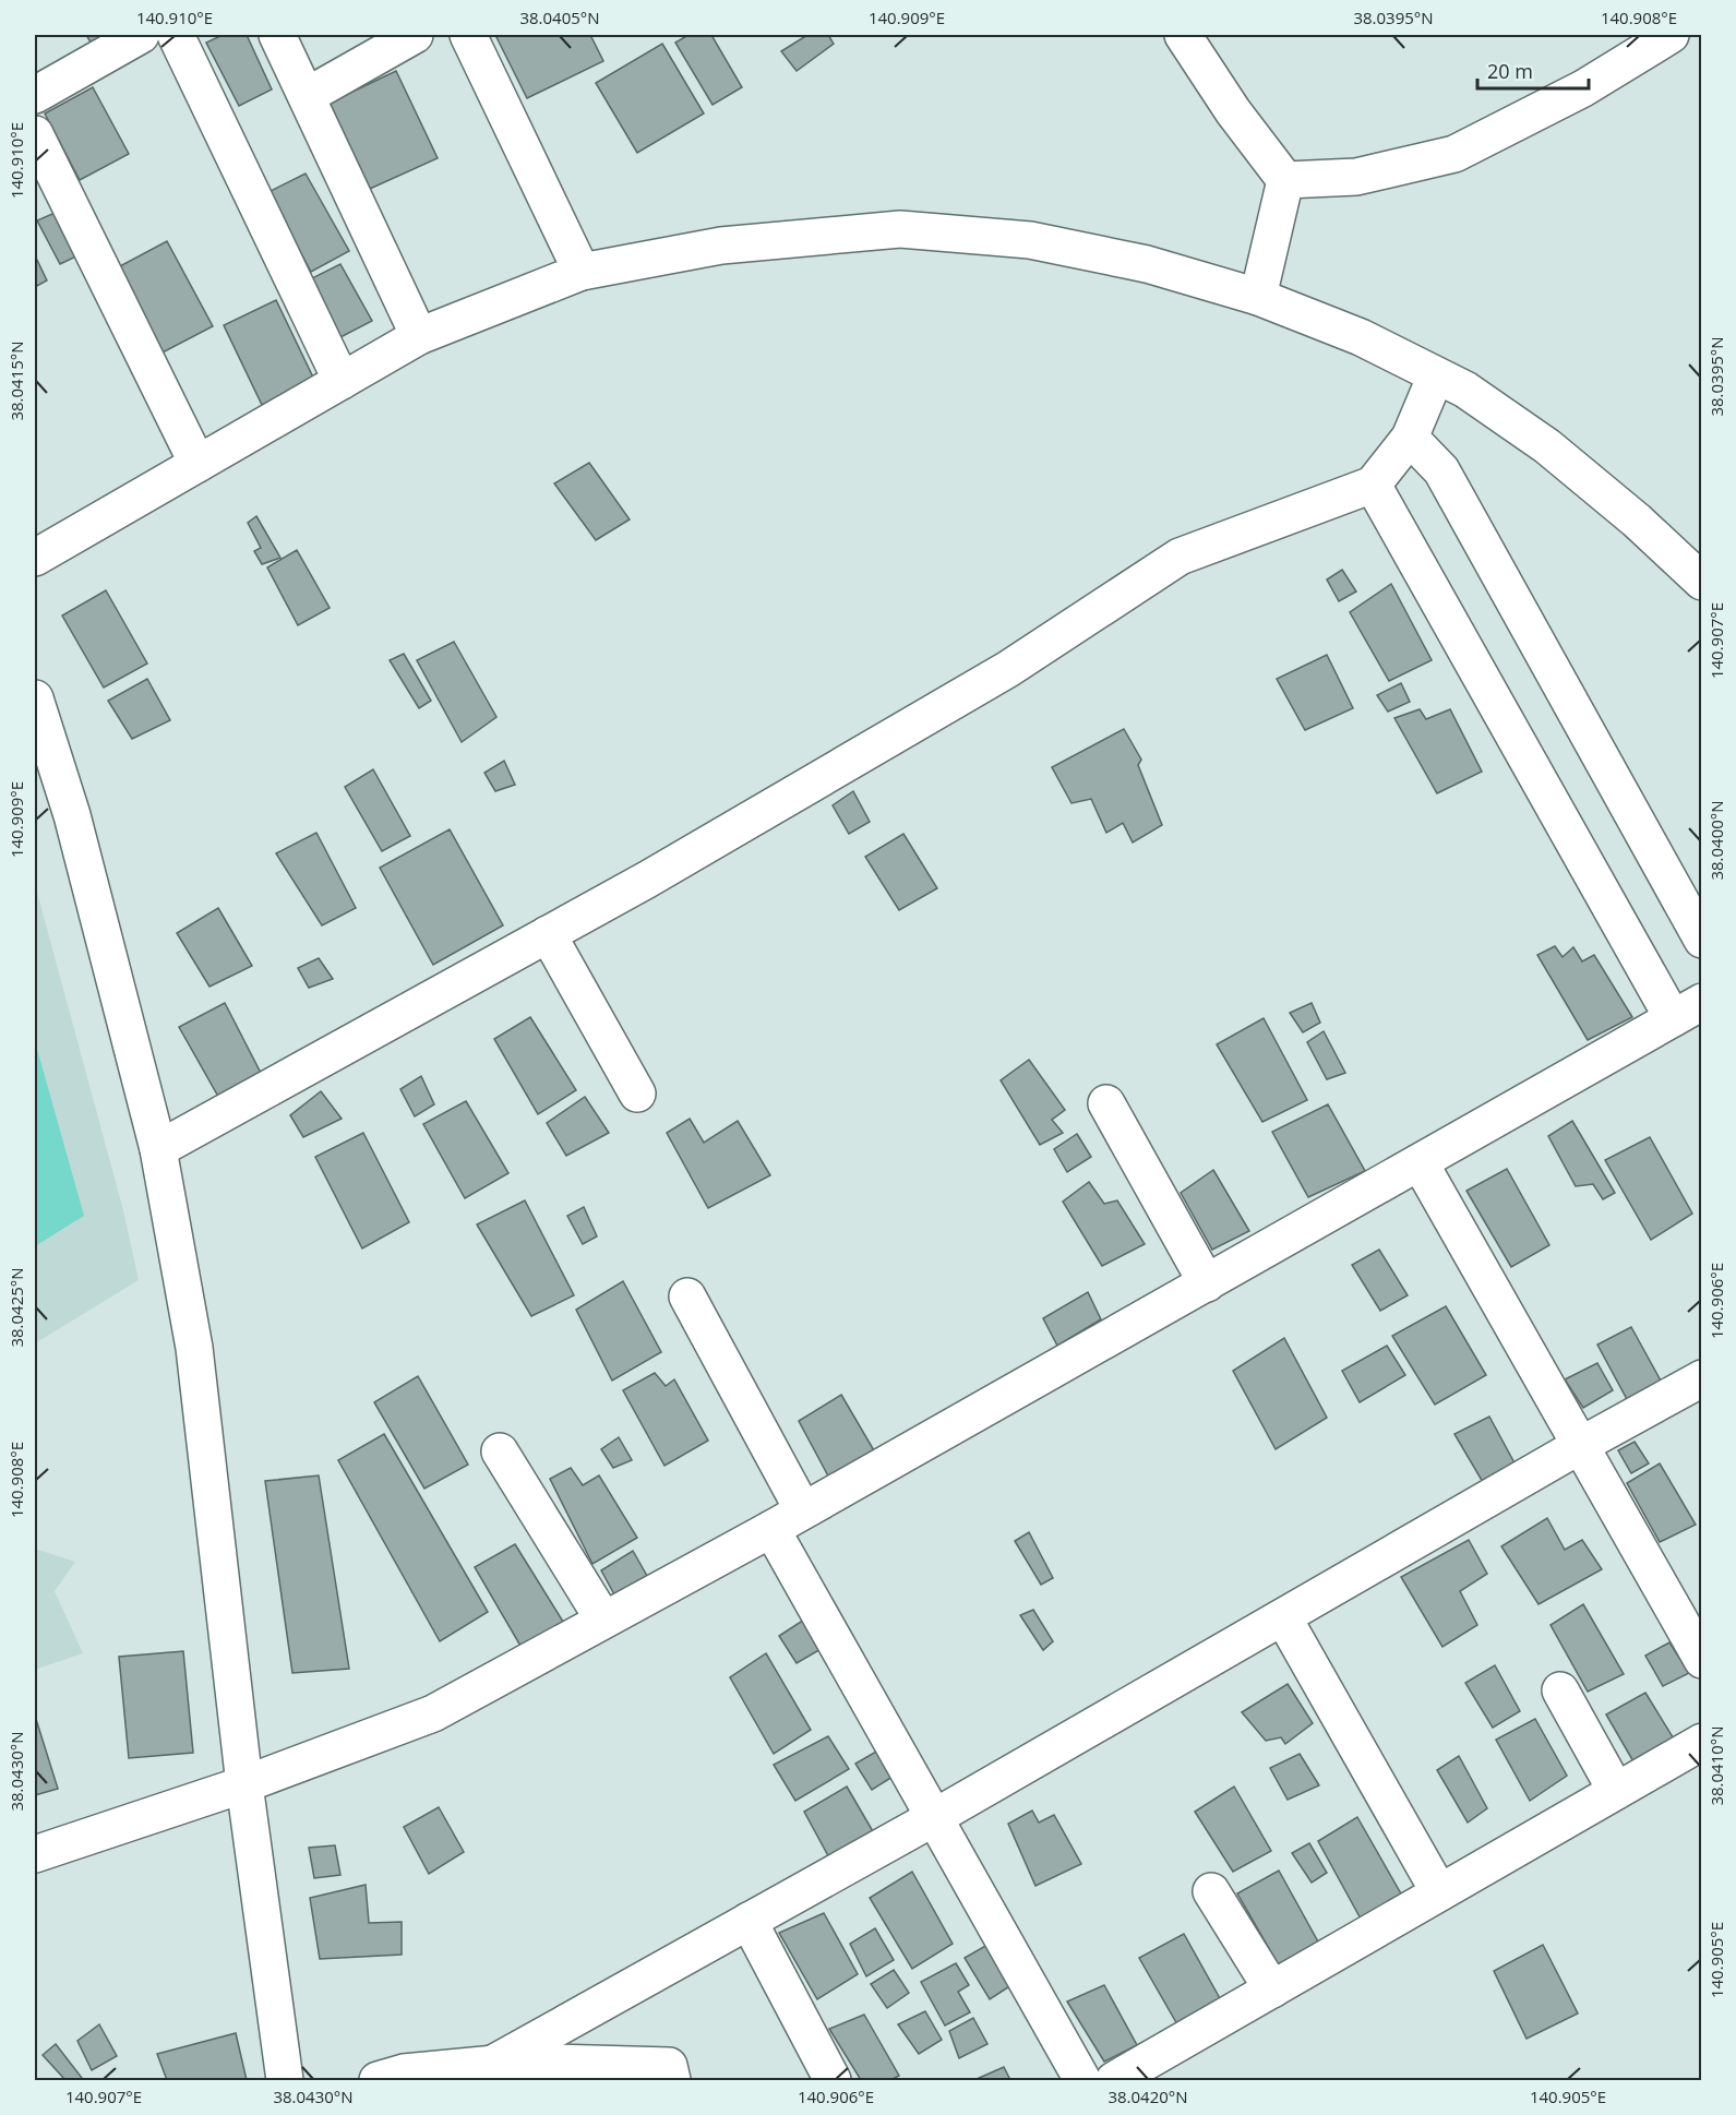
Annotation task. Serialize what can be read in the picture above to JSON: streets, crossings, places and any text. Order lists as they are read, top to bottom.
{
  "scale_bar": "20 m",
  "coordinates": [
    "140.910°E",
    "38.0405°N",
    "140.909°E",
    "38.0395°N",
    "140.908°E",
    "38.0415°N",
    "140.907°E",
    "38.0400°N",
    "140.906°E",
    "38.0425°N",
    "38.0410°N",
    "38.0430°N",
    "140.905°E",
    "38.0420°N"
  ]
}
